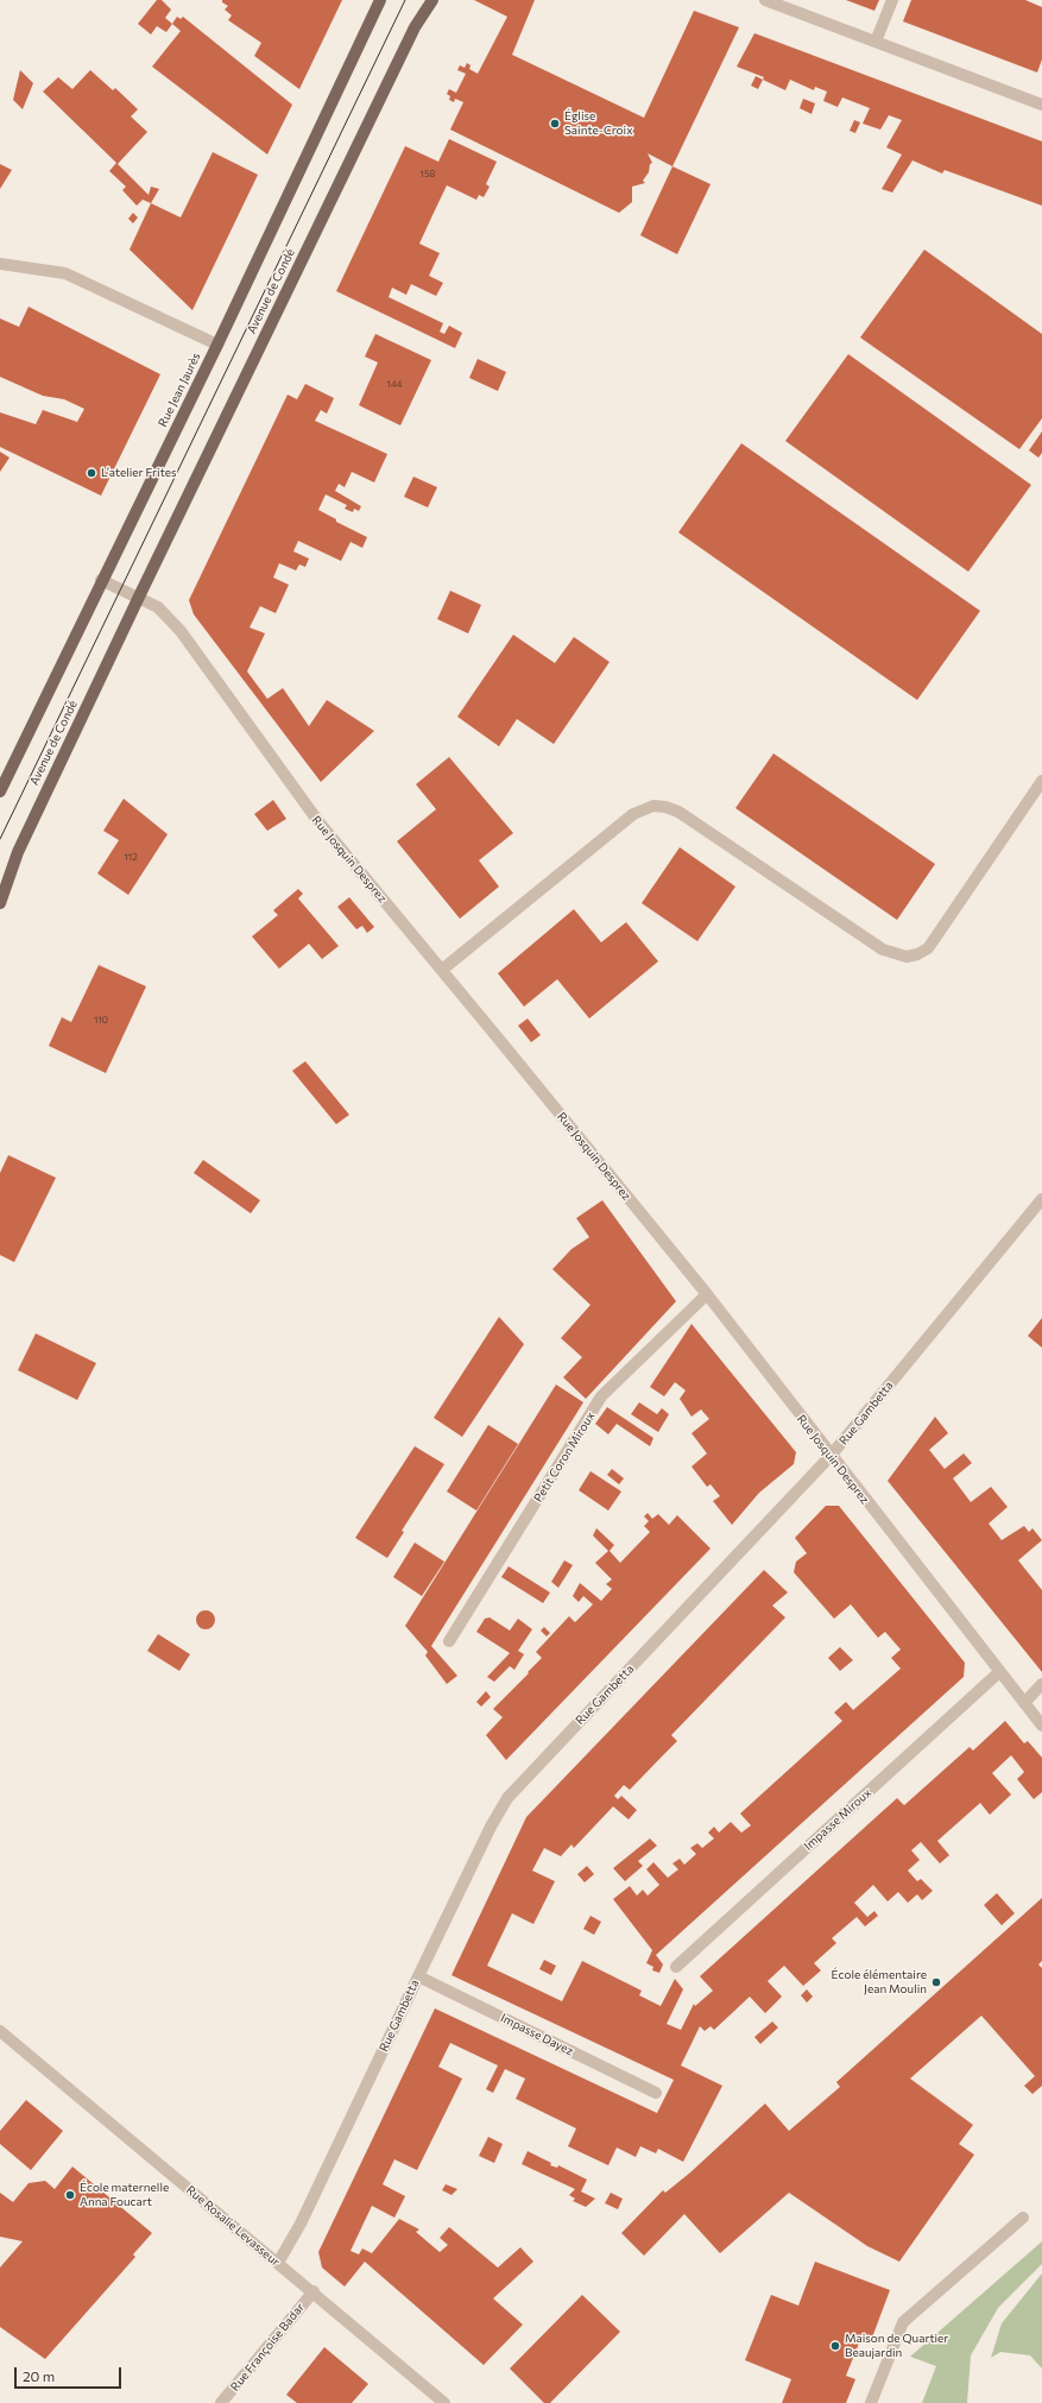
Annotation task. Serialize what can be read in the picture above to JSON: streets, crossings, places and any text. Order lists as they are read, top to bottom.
{
  "streets": {
    "main road": ["Avenue de Condé", "Rue Jean Jaurès"],
    "street": [
      "Rue Josquin Desprez",
      "Rue Gambetta",
      "Petit Coron Miroux",
      "Impasse Miroux",
      "Impasse Dayez",
      "Rue Rosalie Levasseur",
      "Rue Françoise Badar"
    ]
  },
  "crossings": [
    ["Avenue de Condé", "Rue Josquin Desprez"],
    ["Rue Josquin Desprez", "Rue Gambetta"],
    ["Rue Josquin Desprez", "Petit Coron Miroux"],
    ["Rue Josquin Desprez", "Impasse Miroux"],
    ["Rue Gambetta", "Impasse Dayez"],
    ["Rue Gambetta", "Rue Rosalie Levasseur"],
    ["Rue Rosalie Levasseur", "Rue Françoise Badar"]
  ],
  "places": [
    "Église Sainte-Croix",
    "L’atelier Frites",
    "École élémentaire Jean Moulin",
    "École maternelle Anna Foucart",
    "Maison de Quartier Beaujardin"
  ],
  "house_numbers": [
    "158",
    "144",
    "112",
    "110"
  ],
  "scale_bar": "20 m"
}
